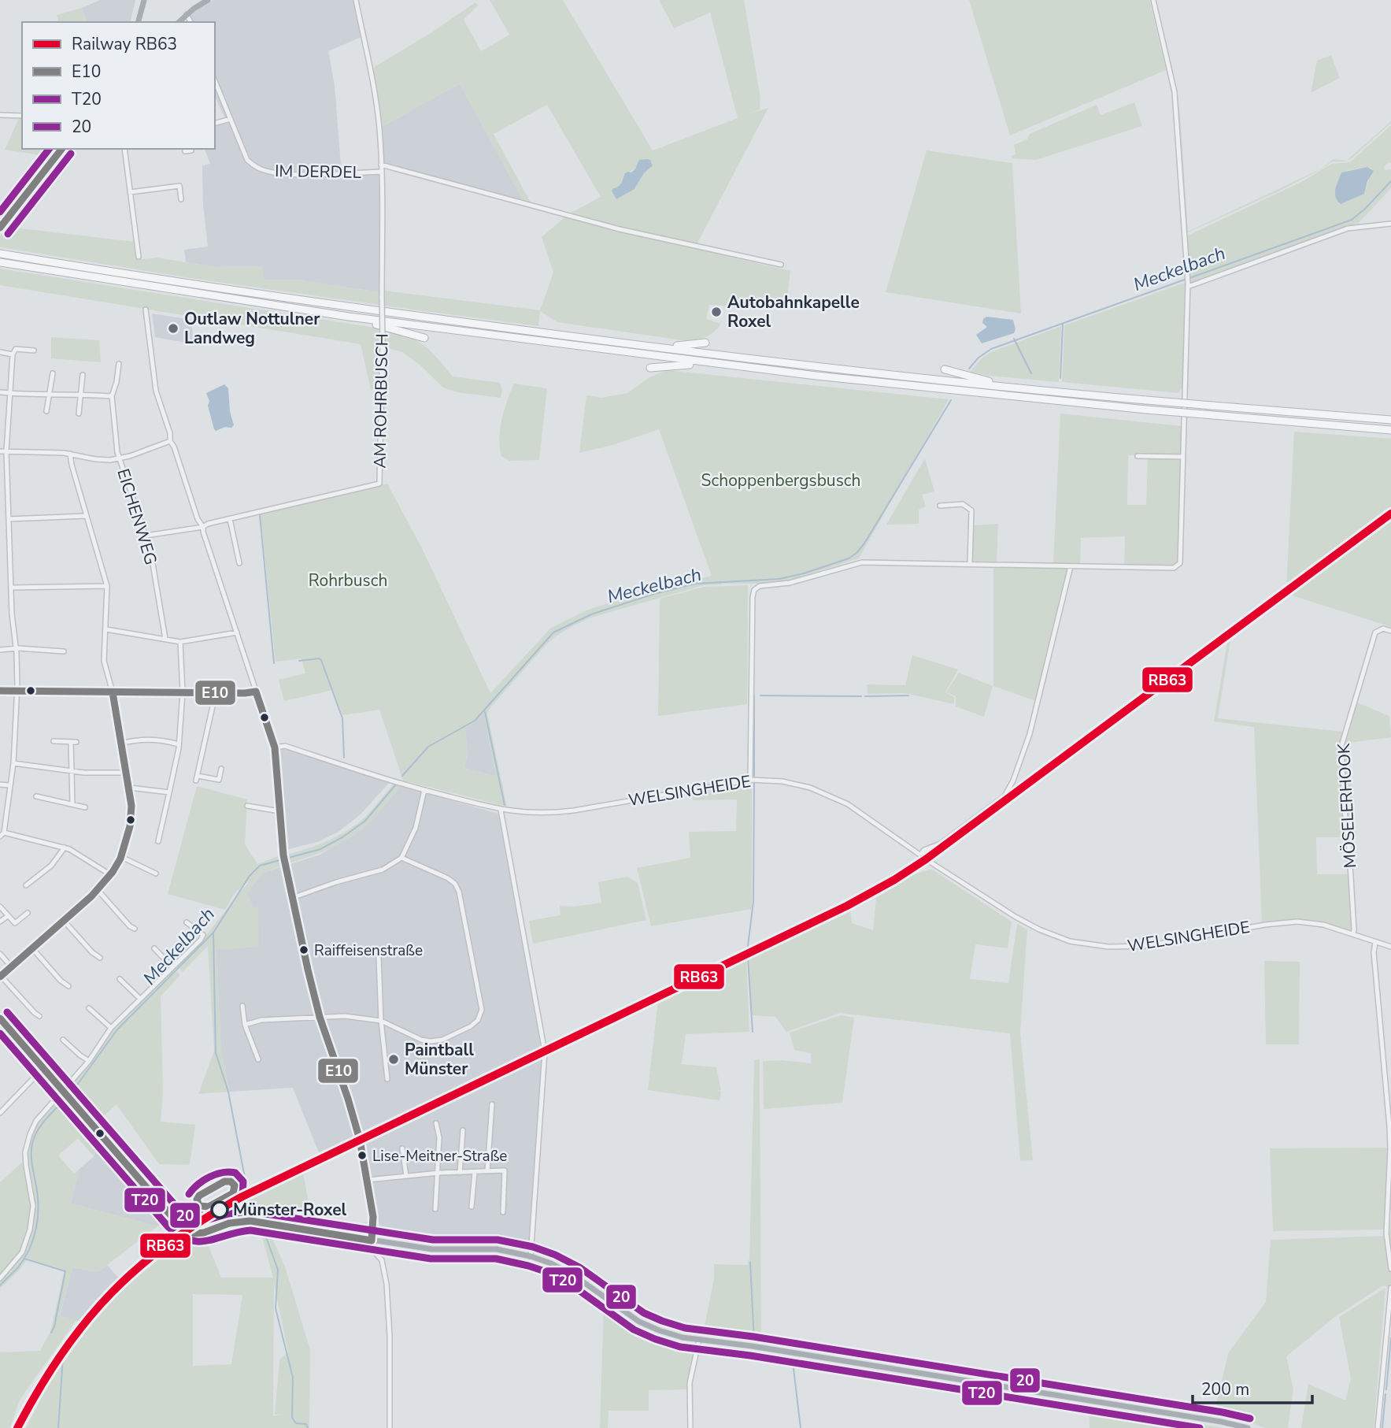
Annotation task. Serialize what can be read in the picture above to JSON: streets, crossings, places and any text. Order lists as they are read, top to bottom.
{
  "streets": {
    "street": [
      "IM DERDEL",
      "AM ROHRBUSCH",
      "EICHENWEG",
      "WELSINGHEIDE",
      "MÖSELERHOOK"
    ]
  },
  "crossings": [
    ["IM DERDEL", "AM ROHRBUSCH"],
    ["AM ROHRBUSCH", "EICHENWEG"],
    ["WELSINGHEIDE", "MÖSELERHOOK"]
  ],
  "water": ["Meckelbach"],
  "parks": ["Schoppenbergsbusch", "Rohrbusch"],
  "places": [
    "Autobahnkapelle Roxel",
    "Outlaw Nottulner Landweg",
    "Raiffeisenstraße",
    "Paintball Münster",
    "Lise-Meitner-Straße",
    "Münster-Roxel"
  ],
  "lines": [
    "transit line E10",
    "transit line 20",
    "transit line T20",
    "rail line RB63"
  ],
  "legend": [
    "Railway RB63",
    "E10",
    "T20",
    "20"
  ],
  "scale_bar": "200 m"
}
